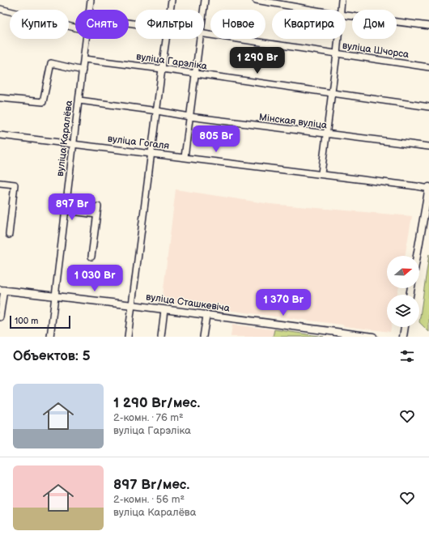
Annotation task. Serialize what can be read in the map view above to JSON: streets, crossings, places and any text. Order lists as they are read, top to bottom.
{
  "streets": {
    "main road": ["вуліца Сташкевіча"],
    "street": [
      "вуліца Шчорса",
      "вуліца Гарэліка",
      "Мінская вуліца",
      "вуліца Каралёва",
      "вуліца Гогаля"
    ]
  },
  "crossings": [
    ["вуліца Гарэліка", "вуліца Каралёва"],
    ["Мінская вуліца", "вуліца Каралёва"],
    ["вуліца Каралёва", "вуліца Гогаля"],
    ["вуліца Каралёва", "вуліца Сташкевіча"]
  ],
  "scale_bar": "100 m",
  "north": "right",
  "page": {
    "chip": [
      "Купить",
      "Снять",
      "Фильтры",
      "Новое",
      "Квартира",
      "Дом"
    ],
    "price": [
      "1 290 Br",
      "805 Br",
      "897 Br",
      "1 030 Br",
      "1 370 Br"
    ],
    "scale": "100 m",
    "heading": "Объектов: 5",
    "list": [
      {
        "name": "1 290 Br/мес.",
        "note": "2-комн. · 76 m² · вуліца Гарэліка"
      },
      {
        "name": "897 Br/мес.",
        "note": "2-комн. · 56 m² · вуліца Каралёва"
      }
    ]
  }
}
